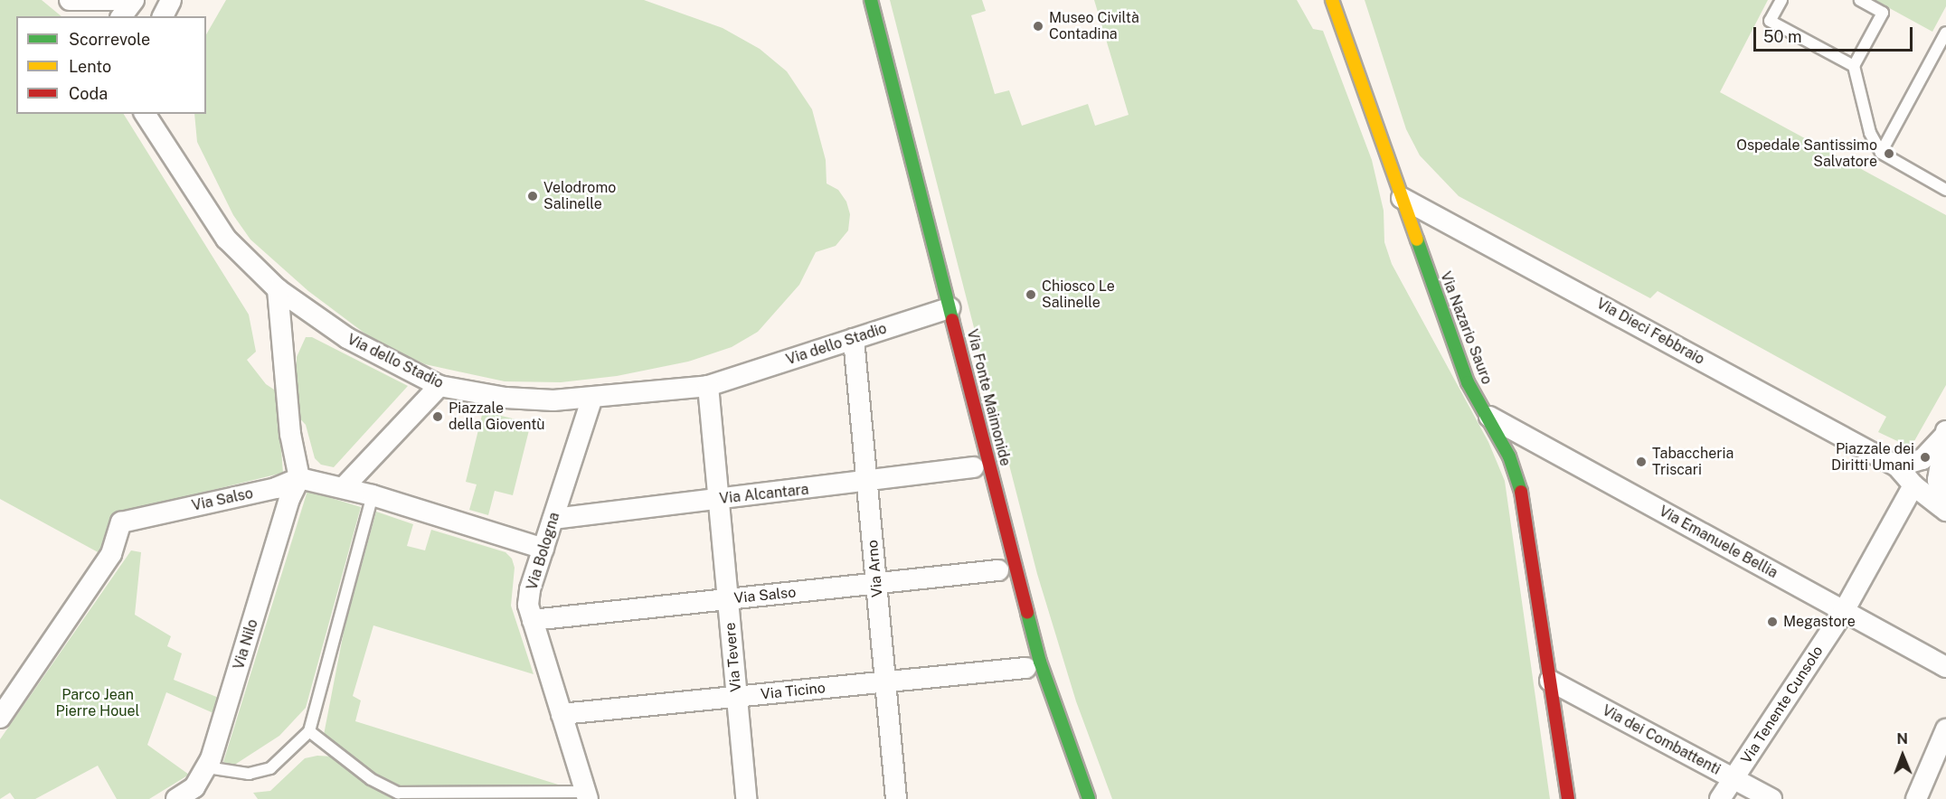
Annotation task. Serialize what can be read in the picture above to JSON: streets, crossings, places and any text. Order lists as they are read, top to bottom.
{
  "streets": {
    "street": [
      "Via Nazario Sauro",
      "Via Dieci Febbraio",
      "Via dello Stadio",
      "Via Fonte Maimonide",
      "Via Alcantara",
      "Via Salso",
      "Via Emanuele Bellia",
      "Via Bologna",
      "Via Arno",
      "Via Nilo",
      "Via Tevere",
      "Via Ticino",
      "Via Tenente Cunsolo",
      "Via dei Combattenti"
    ]
  },
  "crossings": [
    ["Via Nazario Sauro", "Via Dieci Febbraio"],
    ["Via Nazario Sauro", "Via Emanuele Bellia"],
    ["Via Nazario Sauro", "Via dei Combattenti"],
    ["Via dello Stadio", "Via Fonte Maimonide"],
    ["Via dello Stadio", "Via Bologna"],
    ["Via dello Stadio", "Via Arno"],
    ["Via dello Stadio", "Via Tevere"],
    ["Via Alcantara", "Via Bologna"],
    ["Via Alcantara", "Via Arno"],
    ["Via Alcantara", "Via Tevere"],
    ["Via Salso", "Via Bologna"],
    ["Via Salso", "Via Arno"],
    ["Via Salso", "Via Nilo"],
    ["Via Salso", "Via Tevere"],
    ["Via Emanuele Bellia", "Via Tenente Cunsolo"],
    ["Via Bologna", "Via Ticino"],
    ["Via Arno", "Via Ticino"],
    ["Via Tevere", "Via Ticino"],
    ["Via Tenente Cunsolo", "Via dei Combattenti"]
  ],
  "parks": ["Parco Jean Pierre Houel"],
  "places": [
    "Museo Civiltà Contadina",
    "Ospedale Santissimo Salvatore",
    "Velodromo Salinelle",
    "Chiosco Le Salinelle",
    "Piazzale della Gioventù",
    "Piazzale dei Diritti Umani",
    "Tabaccheria Triscari",
    "Megastore"
  ],
  "legend": ["Scorrevole", "Lento", "Coda"],
  "scale_bar": "50 m",
  "north": "top"
}
